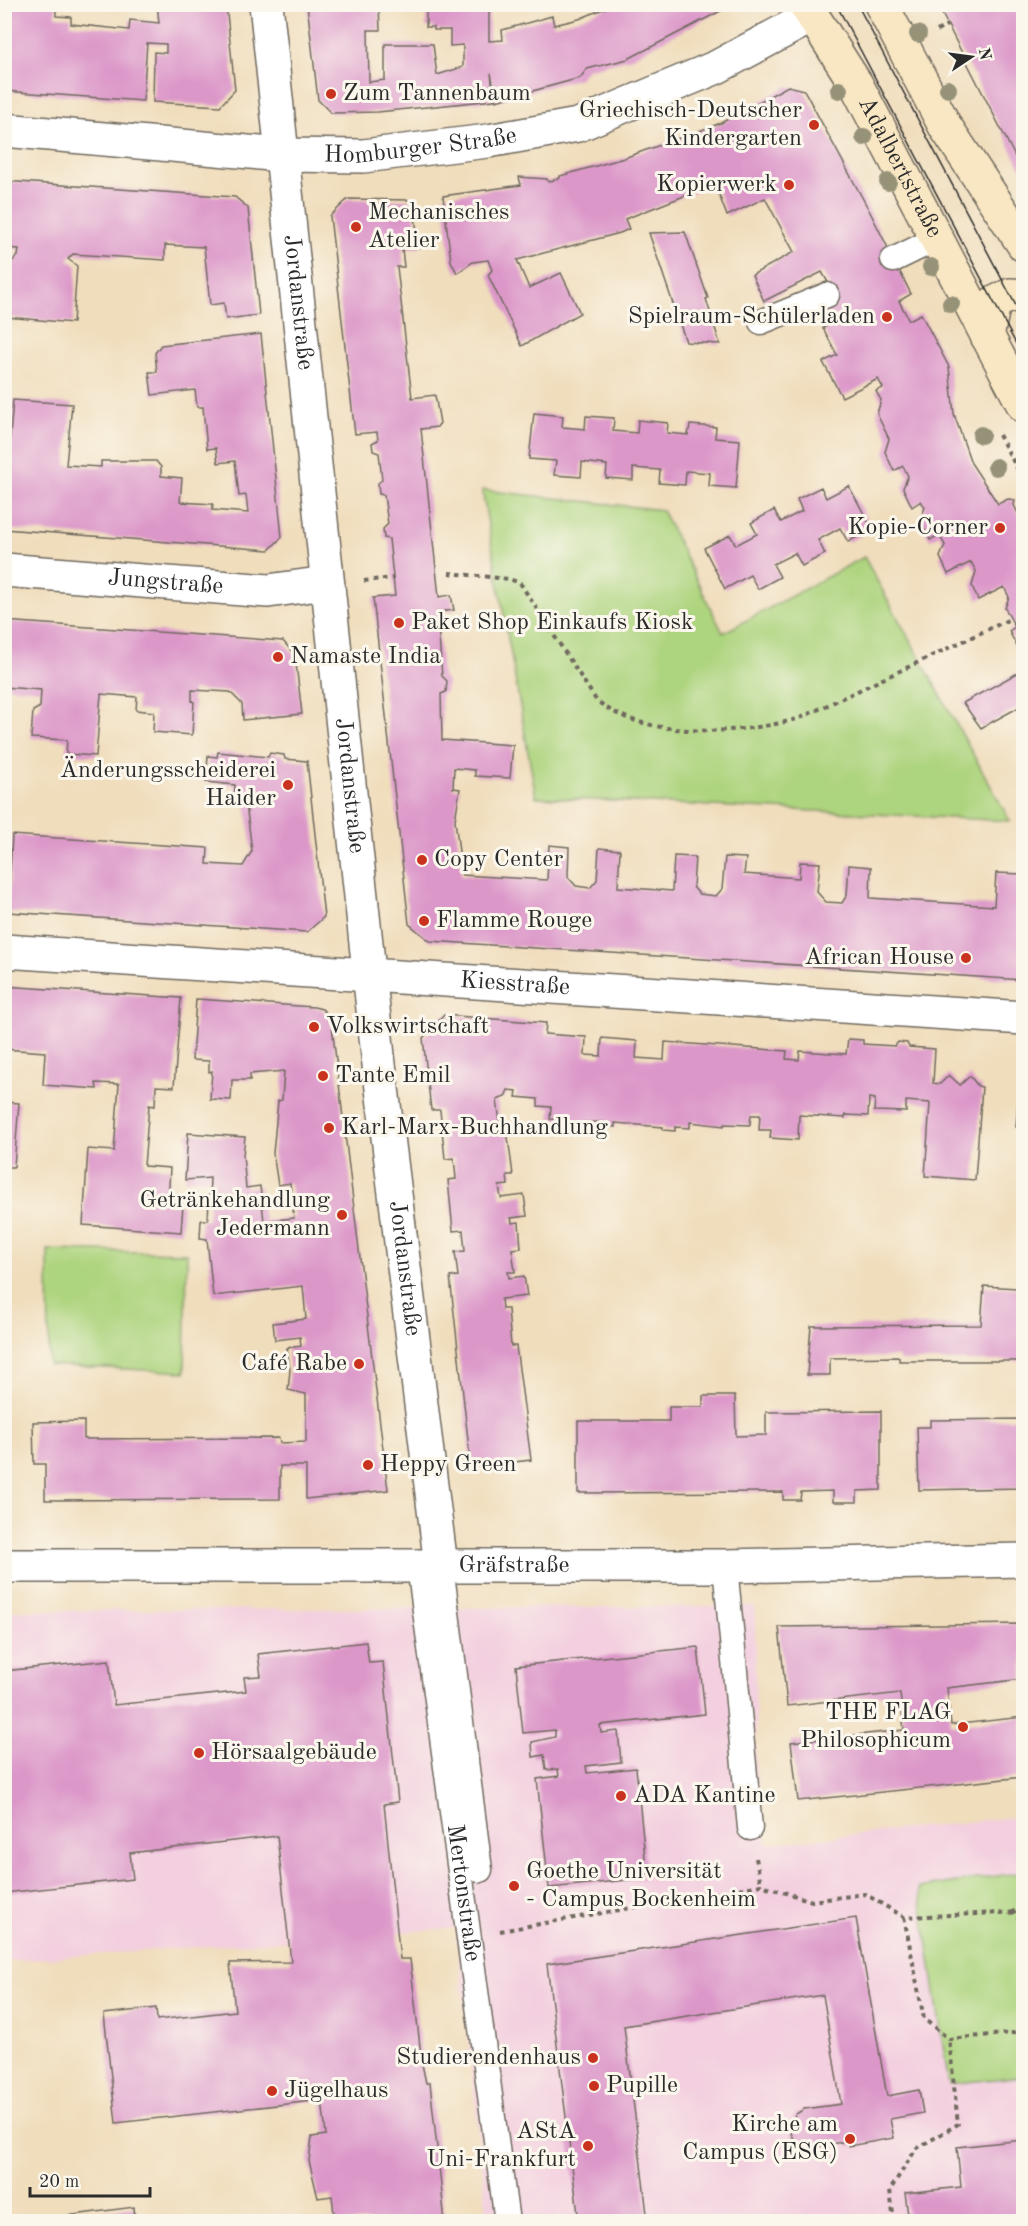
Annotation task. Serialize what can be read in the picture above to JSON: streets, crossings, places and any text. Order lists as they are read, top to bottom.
{
  "streets": {
    "street": [
      "Homburger Straße",
      "Adalbertstraße",
      "Jordanstraße",
      "Jungstraße",
      "Kiesstraße",
      "Gräfstraße"
    ],
    "lane": ["Mertonstraße"]
  },
  "crossings": [
    ["Homburger Straße", "Adalbertstraße"],
    ["Homburger Straße", "Jordanstraße"],
    ["Jordanstraße", "Jungstraße"],
    ["Jordanstraße", "Kiesstraße"],
    ["Jordanstraße", "Gräfstraße"],
    ["Jordanstraße", "Mertonstraße"],
    ["Gräfstraße", "Mertonstraße"]
  ],
  "places": [
    "Zum Tannenbaum",
    "Griechisch-Deutscher Kindergarten",
    "Kopierwerk",
    "Mechanisches Atelier",
    "Spielraum-Schülerladen",
    "Kopie-Corner",
    "Paket Shop Einkaufs Kiosk",
    "Namaste India",
    "Änderungsscheiderei Haider",
    "Copy Center",
    "Flamme Rouge",
    "African House",
    "Volkswirtschaft",
    "Tante Emil",
    "Karl-Marx-Buchhandlung",
    "Getränkehandlung Jedermann",
    "Café Rabe",
    "Heppy Green",
    "THE FLAG Philosophicum",
    "Hörsaalgebäude",
    "ADA Kantine",
    "Goethe Universität - Campus Bockenheim",
    "Studierendenhaus",
    "Pupille",
    "Jügelhaus",
    "Kirche am Campus (ESG)",
    "AStA Uni-Frankfurt"
  ],
  "scale_bar": "20 m",
  "north": "right"
}
